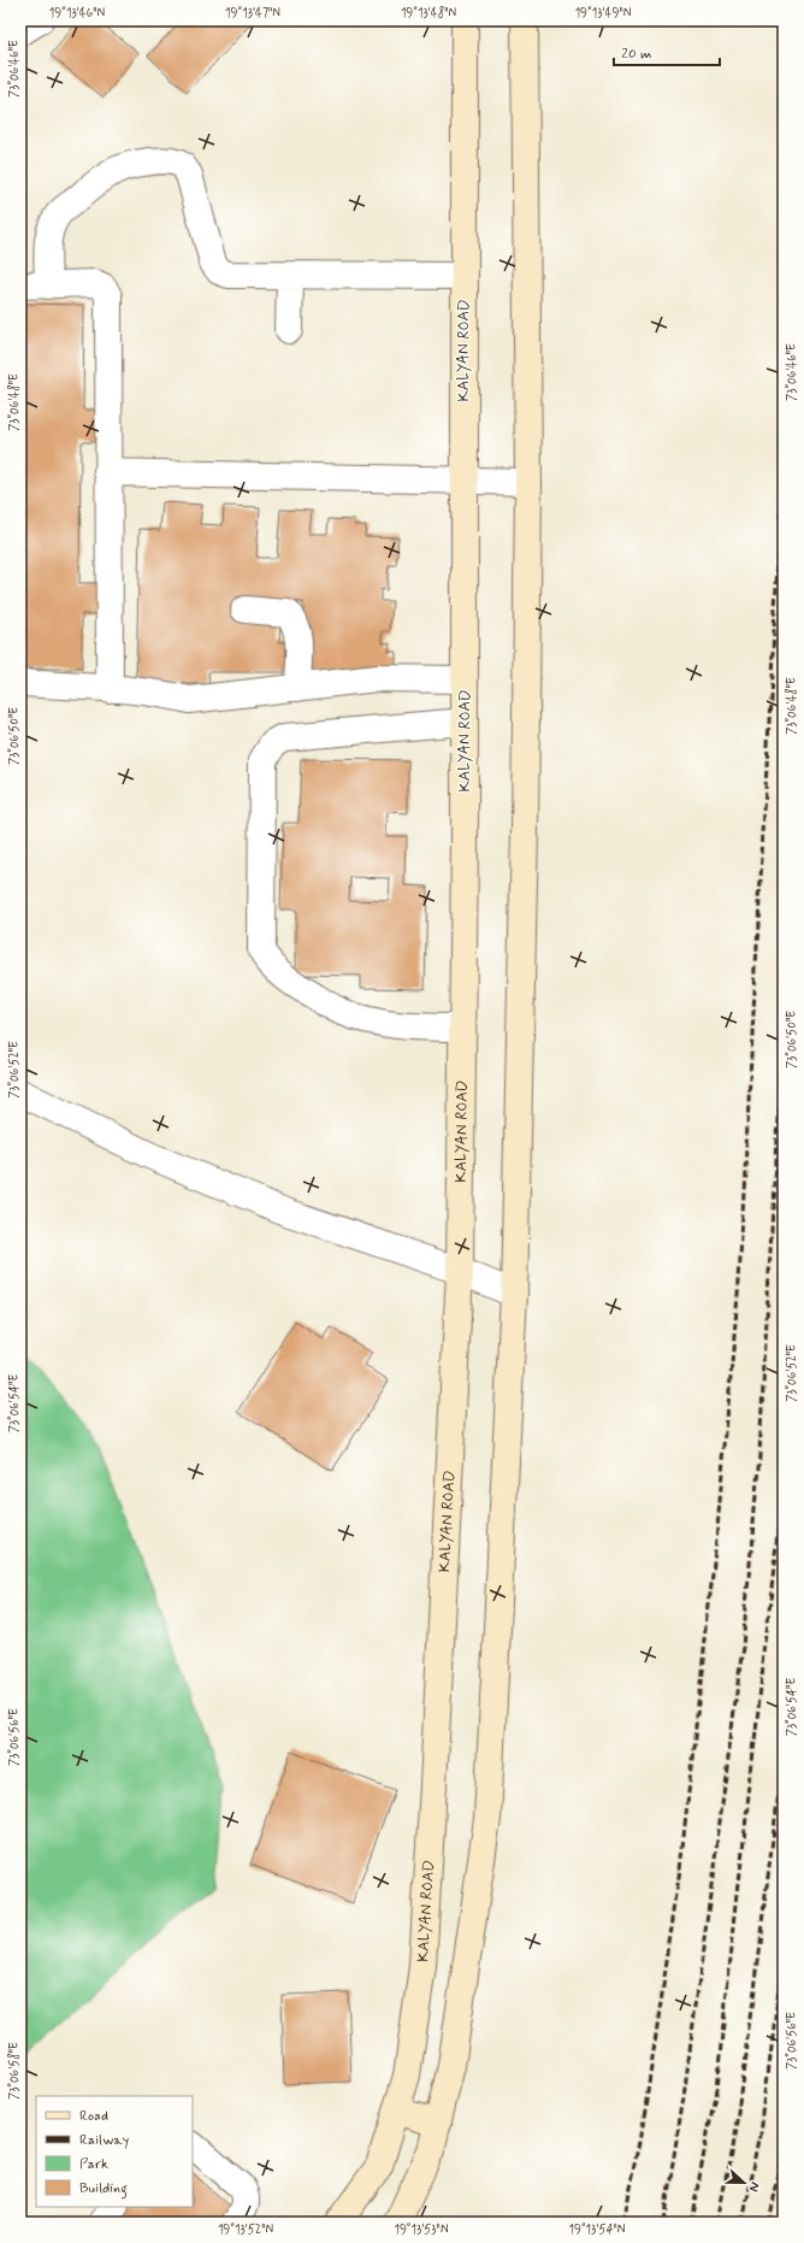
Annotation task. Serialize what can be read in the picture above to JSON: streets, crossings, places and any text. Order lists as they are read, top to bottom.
{
  "streets": {
    "main road": ["KALYAN ROAD"]
  },
  "legend": [
    "Road",
    "Railway",
    "Park",
    "Building"
  ],
  "scale_bar": "20 m",
  "north": "right",
  "coordinates": [
    "19°13'46\"N",
    "19°13'47\"N",
    "19°13'48\"N",
    "19°13'49\"N",
    "73°06'46\"E",
    "73°06'48\"E",
    "73°06'50\"E",
    "73°06'52\"E",
    "73°06'54\"E",
    "73°06'56\"E",
    "73°06'58\"E",
    "19°13'52\"N",
    "19°13'53\"N",
    "19°13'54\"N"
  ]
}
